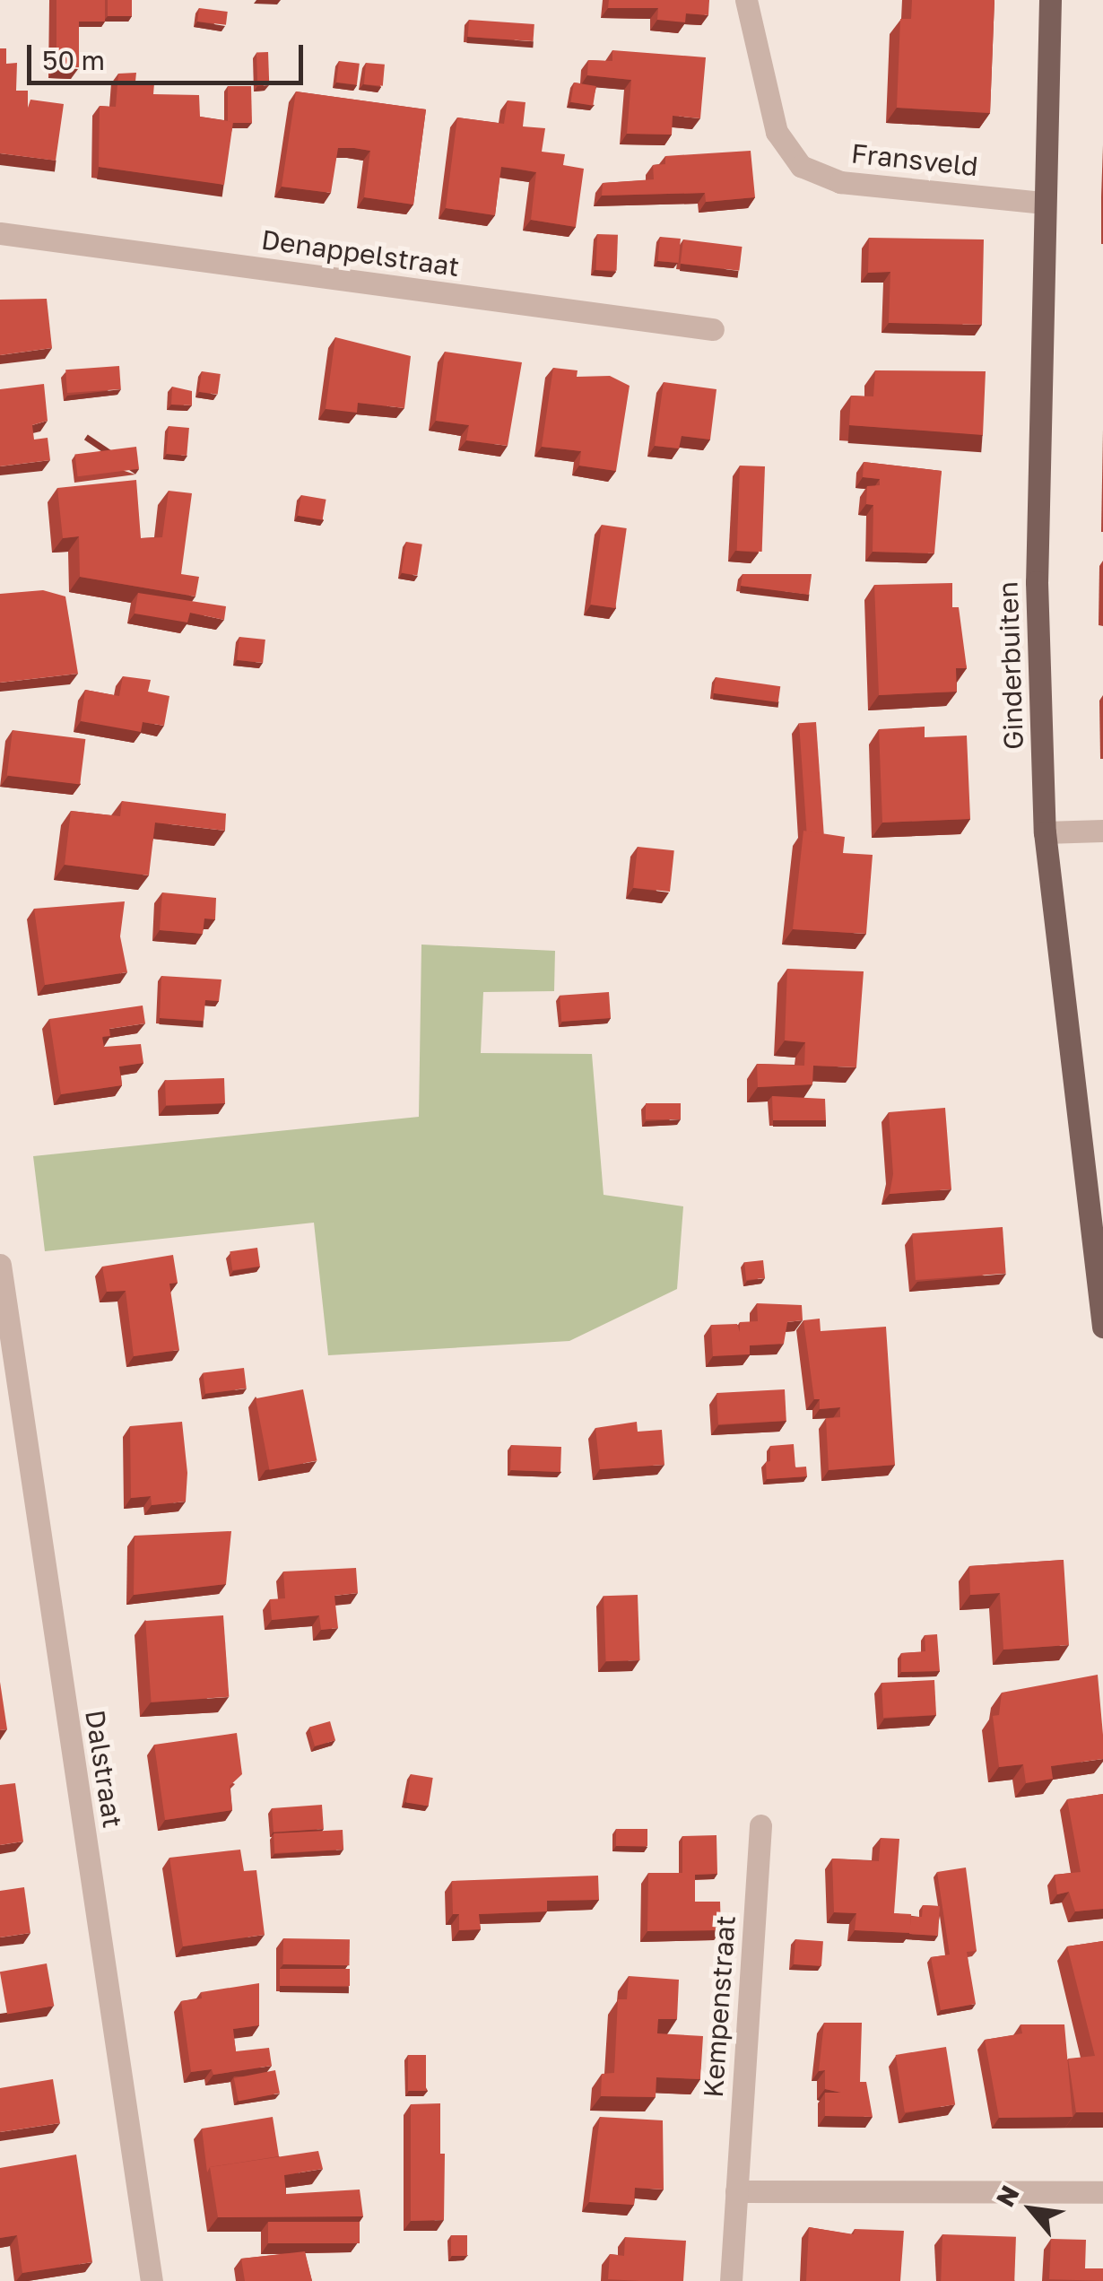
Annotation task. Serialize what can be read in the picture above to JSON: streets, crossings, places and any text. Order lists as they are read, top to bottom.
{
  "streets": {
    "main road": ["Ginderbuiten"],
    "street": [
      "Fransveld",
      "Denappelstraat",
      "Dalstraat",
      "Kempenstraat"
    ]
  },
  "crossings": [
    ["Fransveld", "Ginderbuiten"]
  ],
  "scale_bar": "50 m",
  "north": "top left"
}
